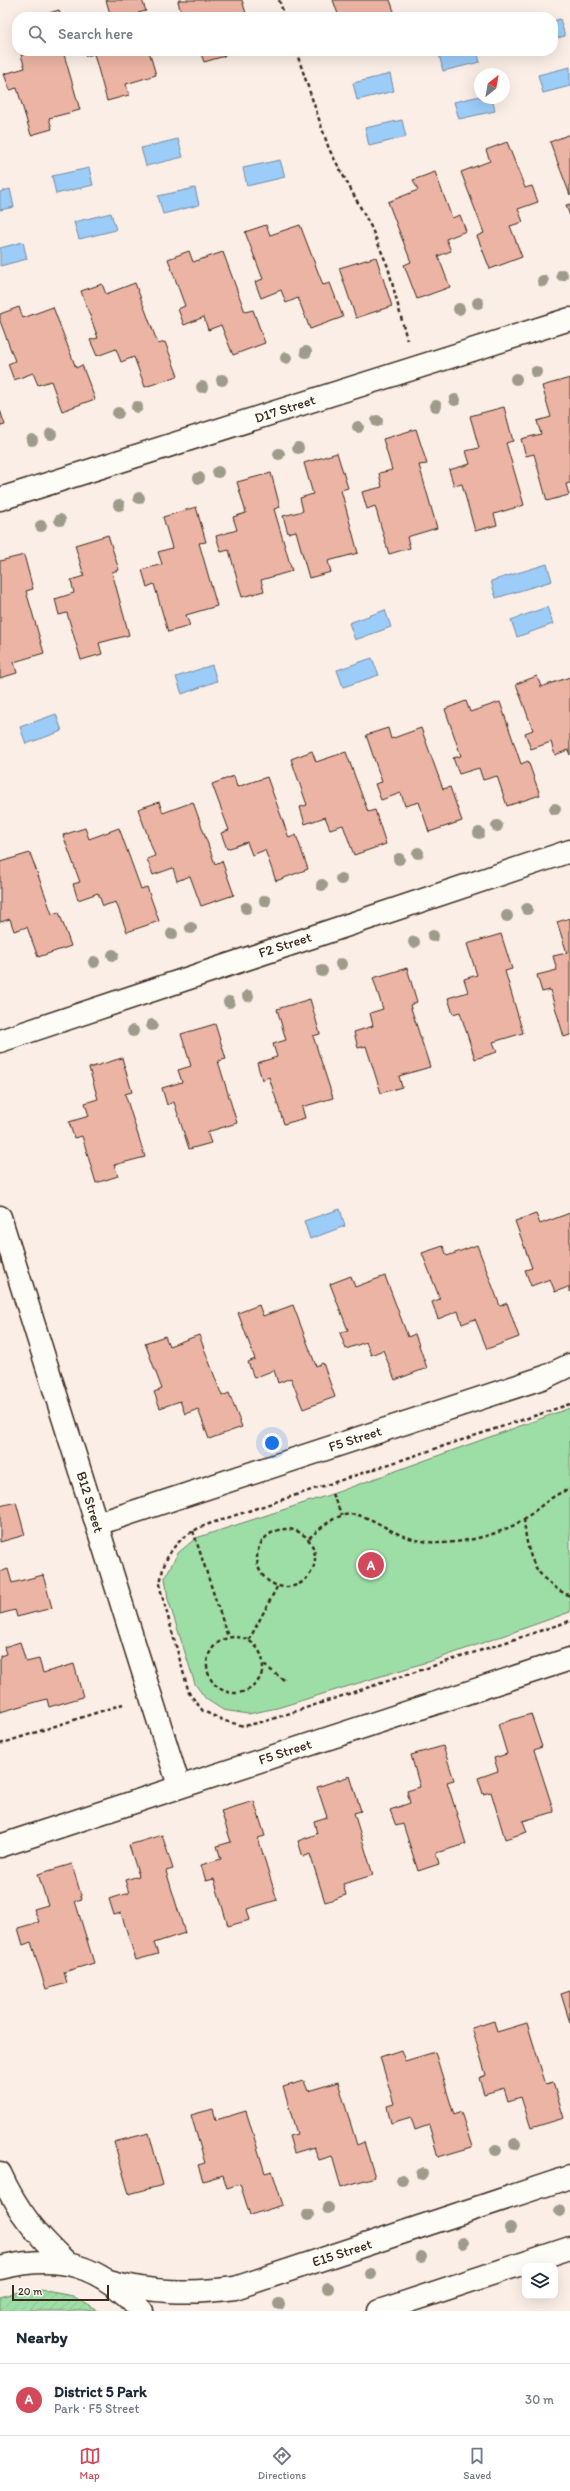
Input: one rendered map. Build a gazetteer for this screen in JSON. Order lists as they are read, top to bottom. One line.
{"streets":{"street":["D17 Street","F2 Street","F5 Street","B12 Street","E15 Street"]},"crossings":[["F5 Street","B12 Street"]],"scale_bar":"20 m","north":"top right","page":{"search":"Search here","pins":"A","scale":"20 m","heading":"Nearby","list":[{"mark":"A","name":"District 5 Park","note":"Park · F5 Street","value":"30 m"}],"nav":["Map","Directions","Saved"]}}
